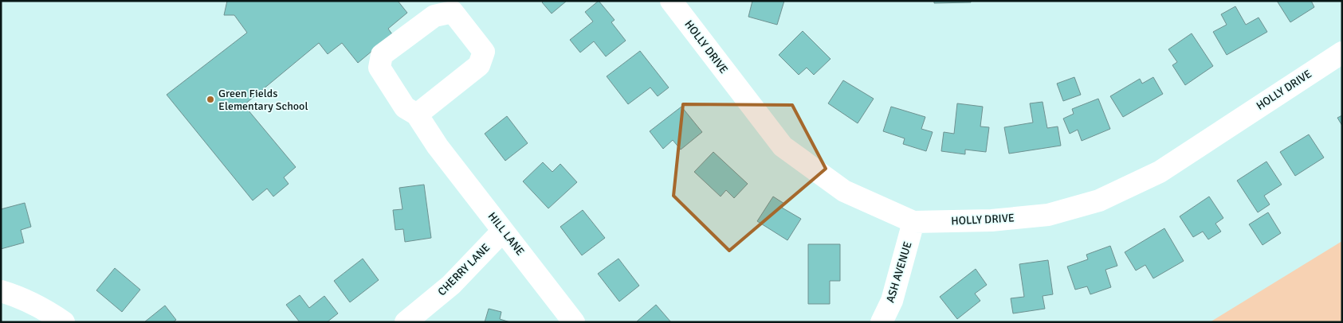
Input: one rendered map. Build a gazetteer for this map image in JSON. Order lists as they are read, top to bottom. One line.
{"streets":{"street":["HOLLY DRIVE","HILL LANE","CHERRY LANE","ASH AVENUE"]},"crossings":[["HOLLY DRIVE","ASH AVENUE"],["HILL LANE","CHERRY LANE"]],"places":["Green Fields Elementary School"]}
